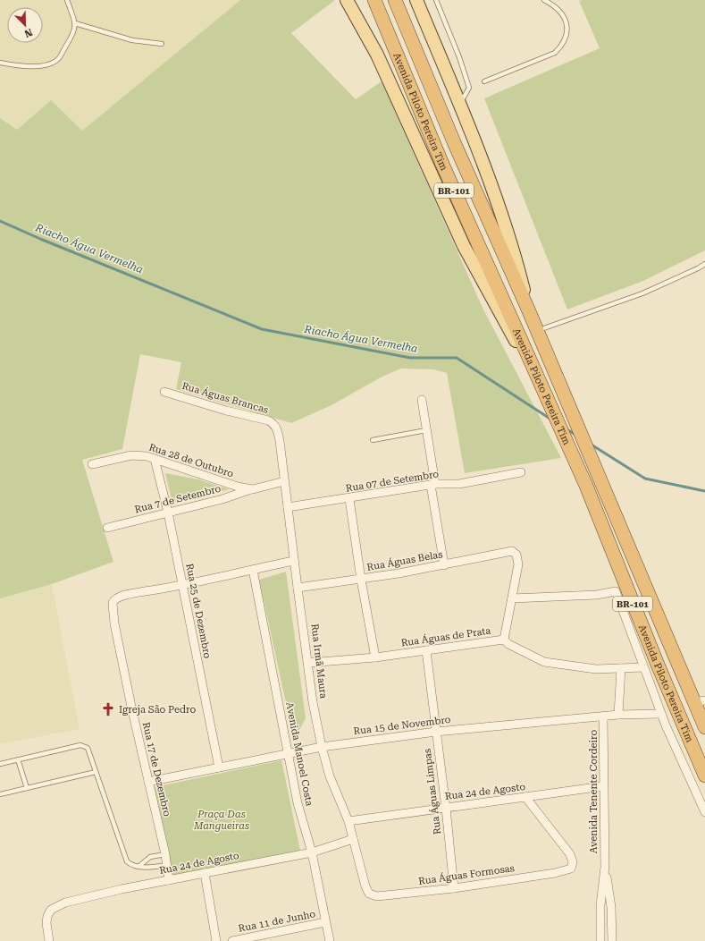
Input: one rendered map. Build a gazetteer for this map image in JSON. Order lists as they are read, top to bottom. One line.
{"streets":{"highway":["Avenida Piloto Pereira Tim","BR-101"],"street":["Rua Águas Brancas","Rua 28 de Outubro","Rua 07 de Setembro","Rua 7 de Setembro","Rua Águas Belas","Rua 25 de Dezembro","Rua Águas de Prata","Rua Irmã Maura","Rua 15 de Novembro","Avenida Manoel Costa","Rua 17 de Dezembro","Rua Águas Limpas","Rua 24 de Agosto","Avenida Tenente Cordeiro","Rua Águas Formosas","Rua 11 de Junho"]},"crossings":[["Rua Águas Brancas","Rua Irmã Maura"],["Rua 28 de Outubro","Rua 7 de Setembro"],["Rua 28 de Outubro","Rua 25 de Dezembro"],["Rua 28 de Outubro","Rua Irmã Maura"],["Rua 07 de Setembro","Rua Irmã Maura"],["Rua 7 de Setembro","Rua 25 de Dezembro"],["Rua Águas Belas","Rua Irmã Maura"],["Rua 25 de Dezembro","Rua 15 de Novembro"],["Rua 25 de Dezembro","Rua 17 de Dezembro"],["Rua Águas de Prata","Rua Irmã Maura"],["Rua Águas de Prata","Rua Águas Limpas"],["Rua Irmã Maura","Rua 15 de Novembro"],["Rua Irmã Maura","Rua 24 de Agosto"],["Rua Irmã Maura","Rua Águas Formosas"],["Rua 15 de Novembro","Avenida Manoel Costa"],["Rua 15 de Novembro","Rua 17 de Dezembro"],["Rua 15 de Novembro","Rua Águas Limpas"],["Rua 15 de Novembro","Avenida Tenente Cordeiro"],["Avenida Manoel Costa","Rua 24 de Agosto"],["Avenida Manoel Costa","Rua 11 de Junho"],["Rua 17 de Dezembro","Rua 24 de Agosto"],["Rua Águas Limpas","Rua 24 de Agosto"],["Rua Águas Limpas","Rua Águas Formosas"],["Rua 24 de Agosto","Avenida Tenente Cordeiro"],["Rua 24 de Agosto","Rua Águas Formosas"]],"water":["Riacho Água Vermelha"],"parks":["Praça Das Mangueiras"],"places":{"church":["Igreja São Pedro"]},"north":"bottom right"}
